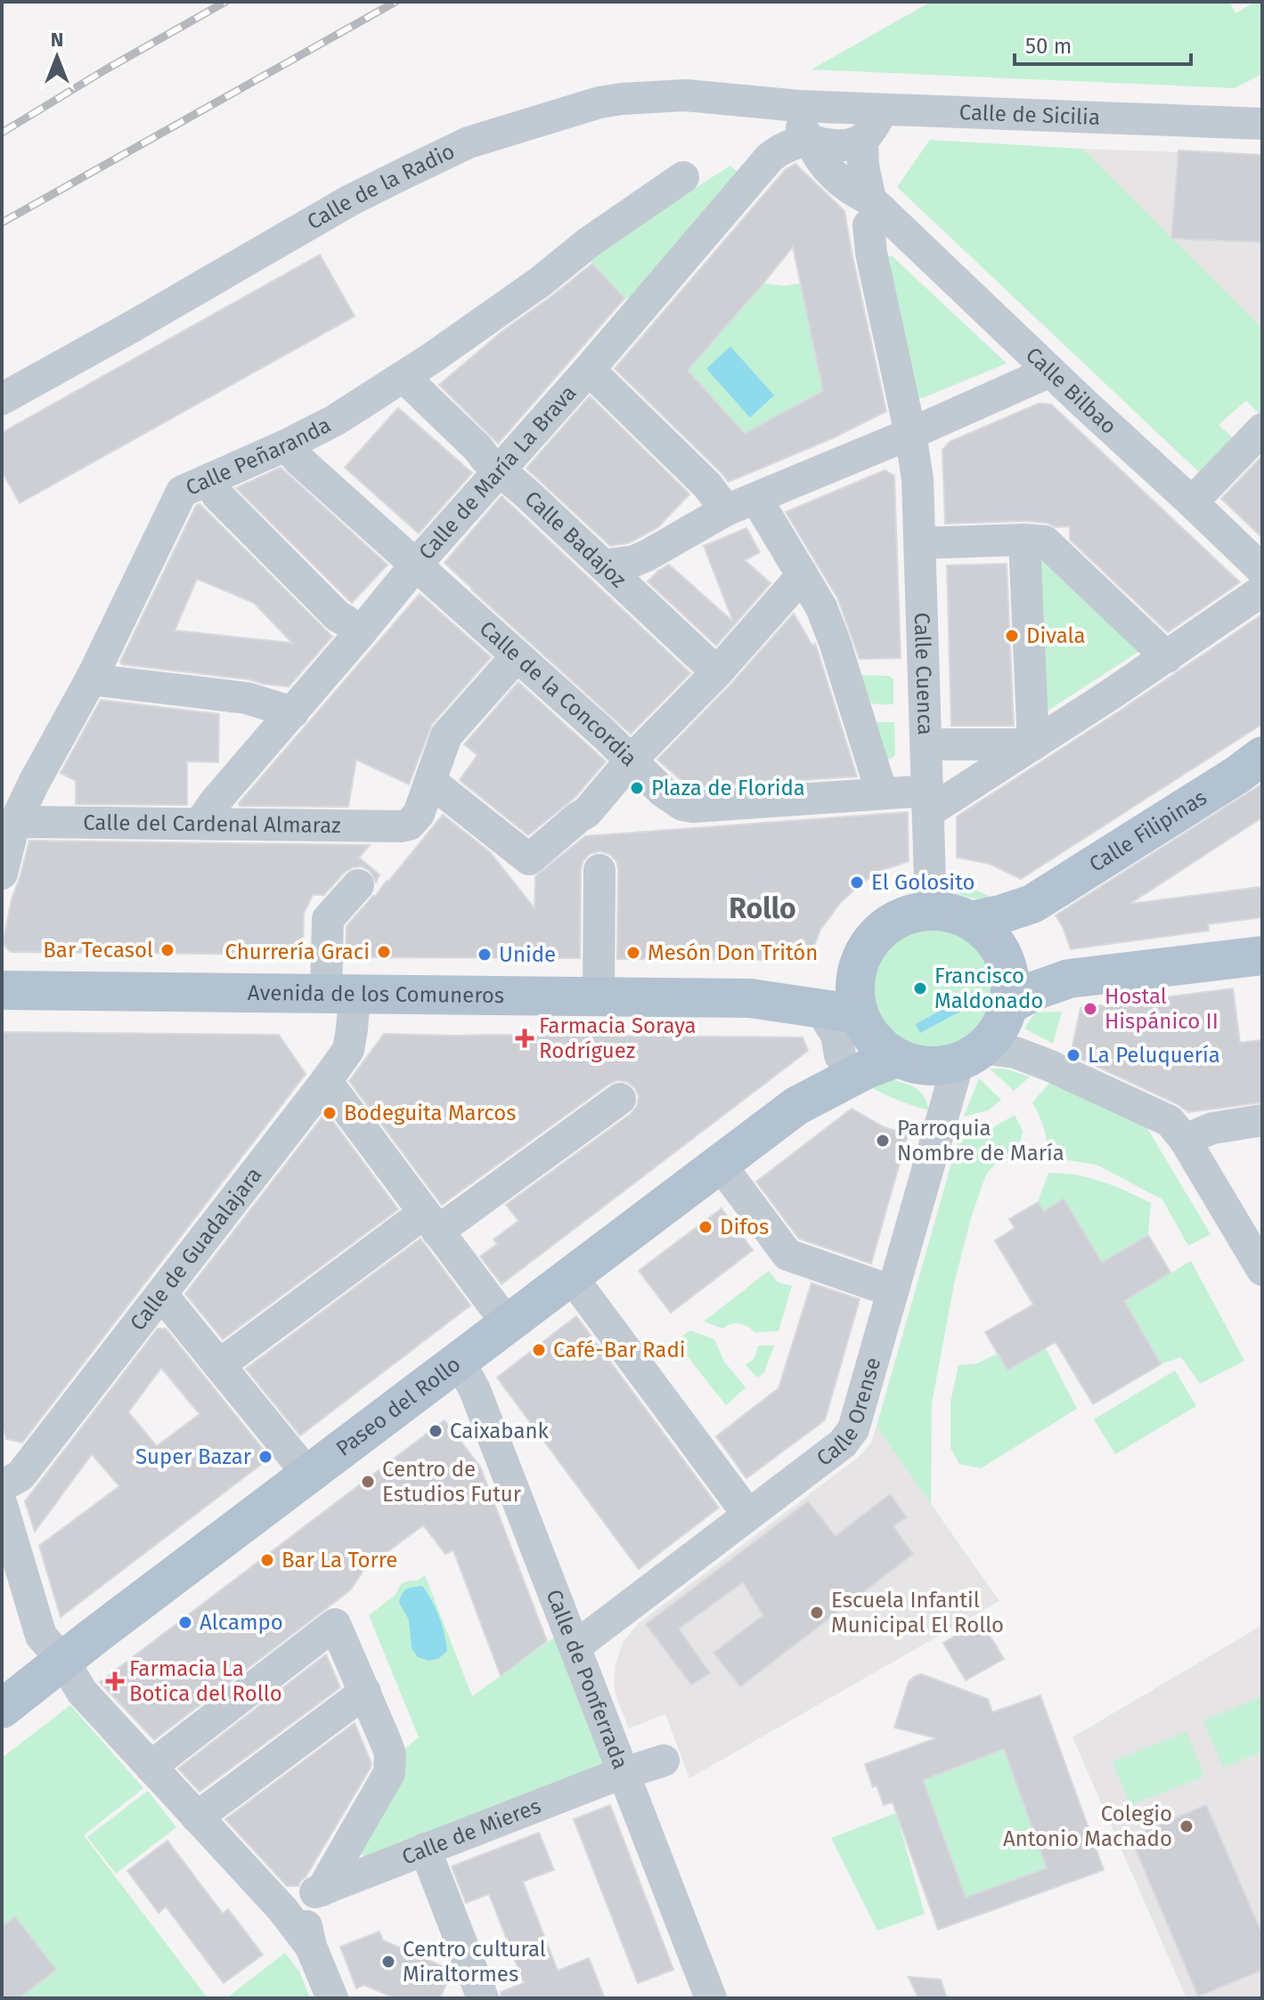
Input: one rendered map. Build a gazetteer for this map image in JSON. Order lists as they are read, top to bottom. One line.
{"streets":{"main road":["Calle Filipinas","Avenida de los Comuneros","Paseo del Rollo"],"street":["Calle de Sicilia","Calle de la Radio","Calle Bilbao","Calle Peñaranda","Calle de María La Brava","Calle Badajoz","Calle Cuenca","Calle de la Concordia","Calle del Cardenal Almaraz","Calle de Guadalajara","Calle Orense","Calle de Ponferrada","Calle de Mieres"]},"crossings":[["Calle de Sicilia","Calle de la Radio"],["Calle de Sicilia","Calle Bilbao"],["Calle de la Radio","Calle Bilbao"],["Calle Bilbao","Calle de María La Brava"],["Calle Bilbao","Calle Cuenca"],["Calle Peñaranda","Calle Badajoz"],["Calle Peñaranda","Calle de la Concordia"],["Calle Peñaranda","Calle del Cardenal Almaraz"],["Calle de María La Brava","Calle Badajoz"],["Calle de María La Brava","Calle de la Concordia"],["Calle de María La Brava","Calle del Cardenal Almaraz"],["Calle Cuenca","Calle de la Concordia"],["Calle Cuenca","Calle Filipinas"],["Calle Cuenca","Avenida de los Comuneros"],["Calle Cuenca","Paseo del Rollo"],["Calle Cuenca","Calle Orense"],["Calle Filipinas","Avenida de los Comuneros"],["Calle Filipinas","Paseo del Rollo"],["Calle Filipinas","Calle Orense"],["Avenida de los Comuneros","Calle de Guadalajara"],["Avenida de los Comuneros","Paseo del Rollo"],["Avenida de los Comuneros","Calle Orense"],["Paseo del Rollo","Calle Orense"],["Paseo del Rollo","Calle de Ponferrada"],["Calle Orense","Calle de Ponferrada"],["Calle de Ponferrada","Calle de Mieres"]],"districts":["Rollo"],"places":{"other":["Divala","Plaza de Florida","El Golosito","Bar Tecasol","Churrería Graci","Mesón Don Tritón","Unide","Francisco Maldonado","Hostal Hispánico II","La Peluquería","Bodeguita Marcos","Parroquia Nombre de María","Difos","Café-Bar Radi","Caixabank","Super Bazar","Centro de Estudios Futur","Bar La Torre","Escuela Infantil Municipal El Rollo","Alcampo","Colegio Antonio Machado","Centro cultural Miraltormes"],"health":["Farmacia Soraya Rodríguez","Farmacia La Botica del Rollo"]},"scale_bar":"50 m","north":"top"}
